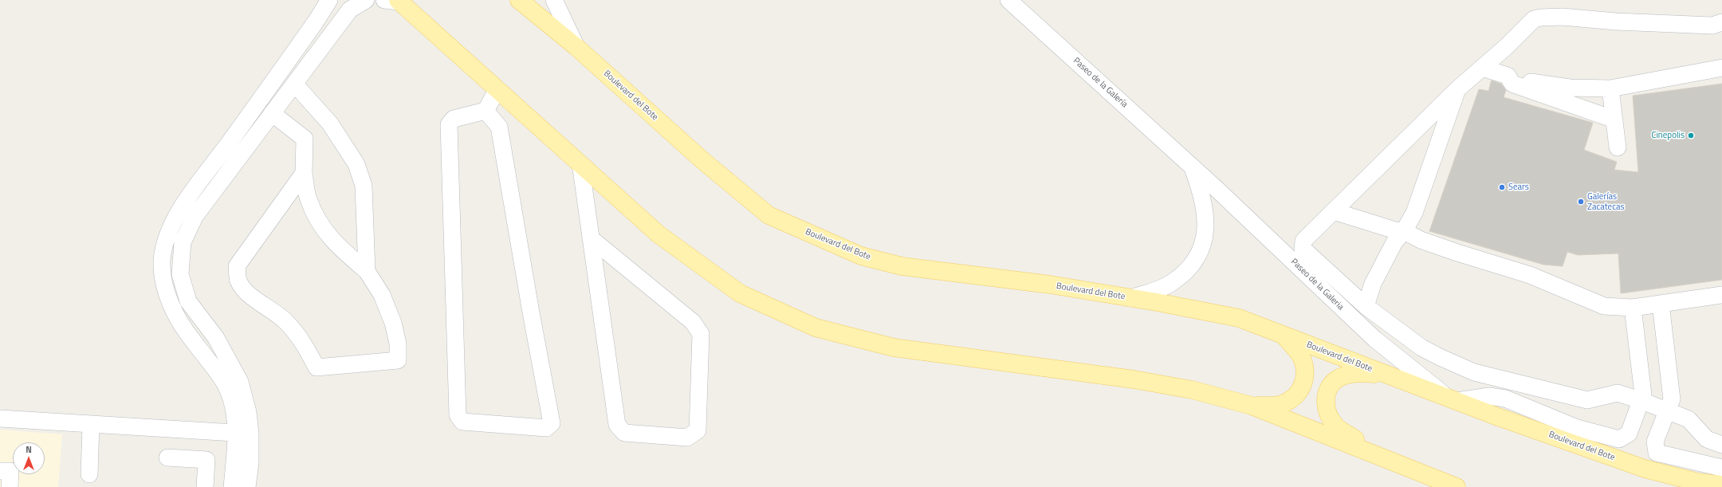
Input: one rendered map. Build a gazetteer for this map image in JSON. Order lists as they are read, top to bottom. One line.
{"streets":{"main road":["Boulevard del Bote"],"street":["Paseo de la Galería","Paseo de la Galeria"]},"crossings":[["Paseo de la Galería","Paseo de la Galeria"],["Boulevard del Bote","Paseo de la Galeria"]],"places":["Cinepolis","Sears","Galerías Zacatecas"],"north":"top"}
